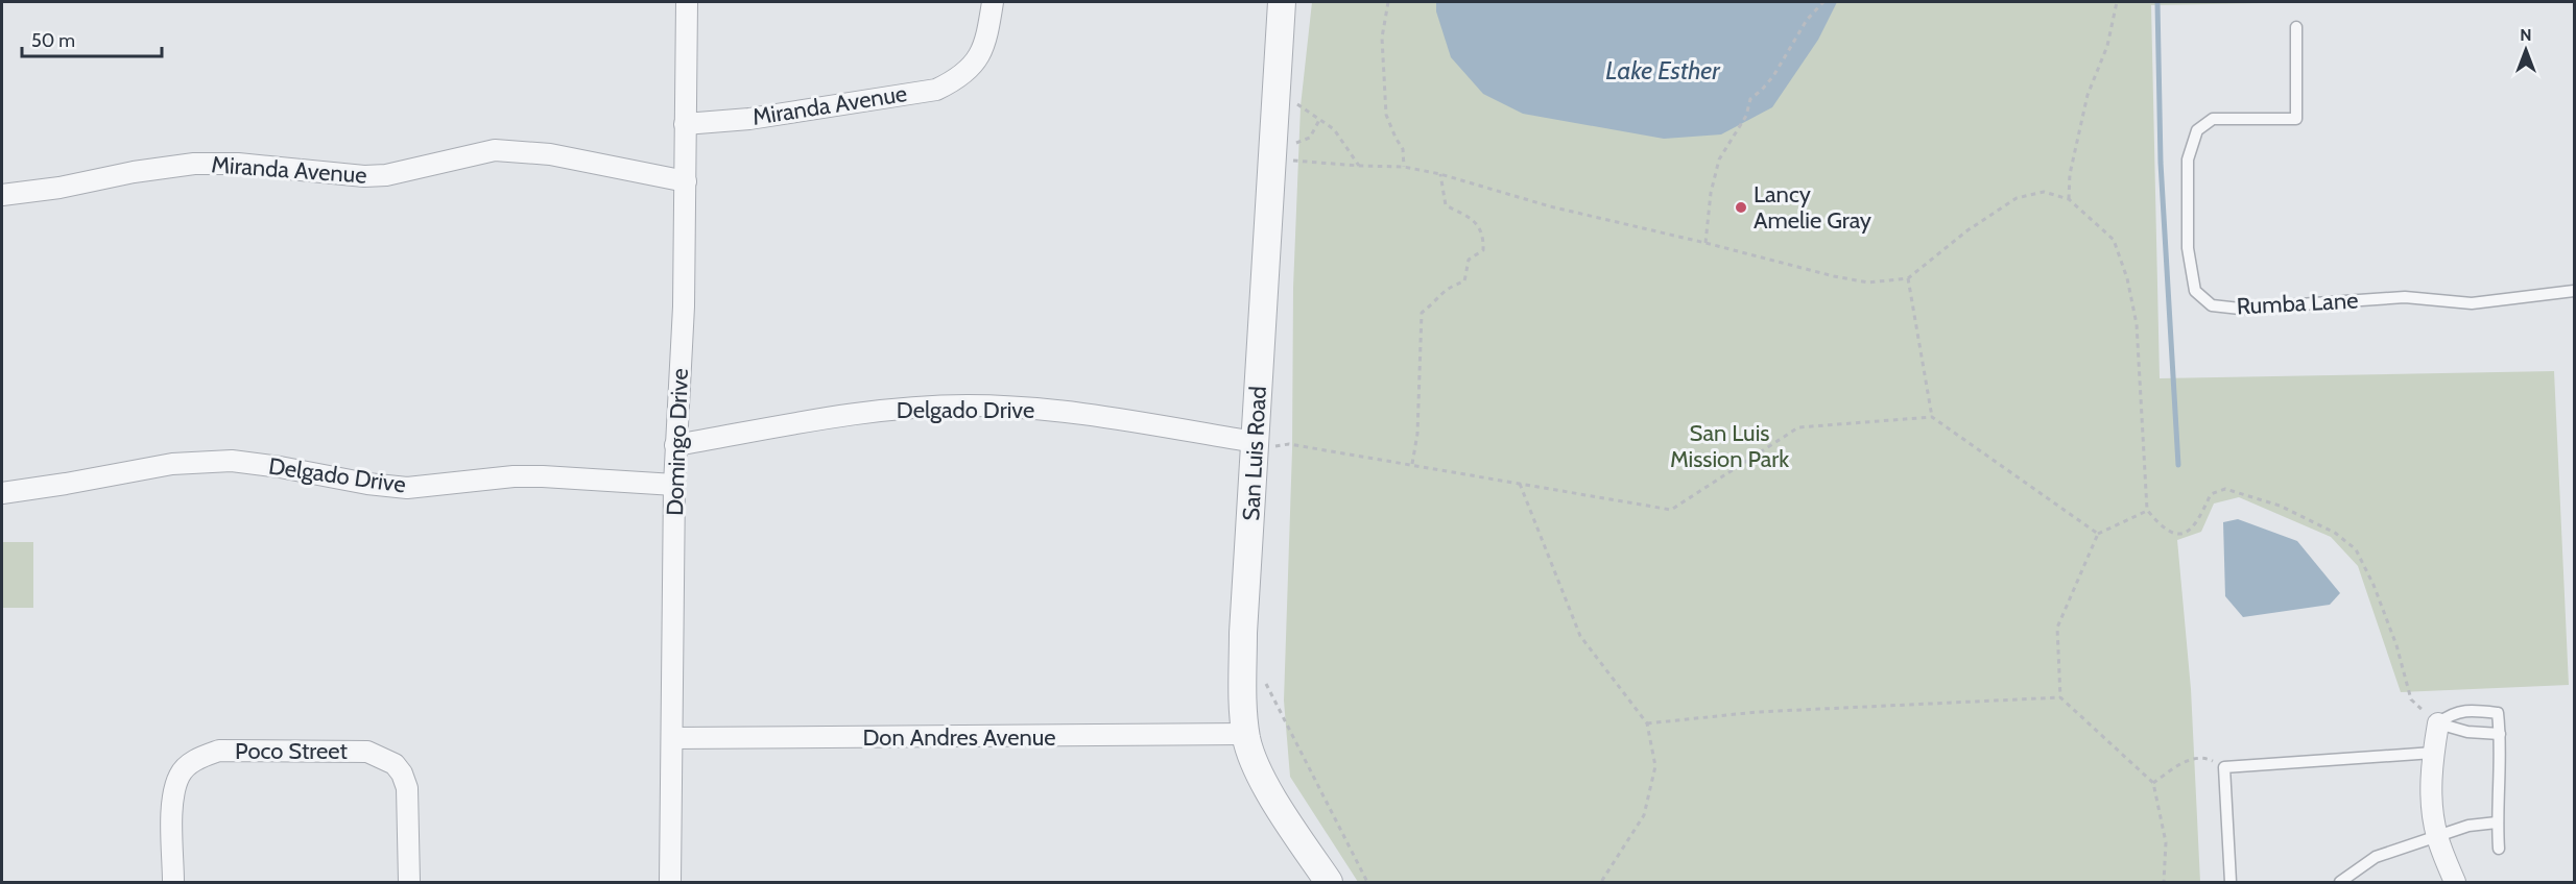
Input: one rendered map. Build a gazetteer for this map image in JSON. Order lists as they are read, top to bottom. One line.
{"streets":{"street":["Miranda Avenue","Delgado Drive","Domingo Drive","San Luis Road","Don Andres Avenue","Poco Street"],"lane":["Rumba Lane"]},"crossings":[["Miranda Avenue","Domingo Drive"],["Delgado Drive","Domingo Drive"],["Delgado Drive","San Luis Road"],["Domingo Drive","Don Andres Avenue"],["San Luis Road","Don Andres Avenue"]],"water":["Lake Esther"],"parks":["San Luis Mission Park"],"places":["Lancy Amelie Gray"],"scale_bar":"50 m","north":"top"}
